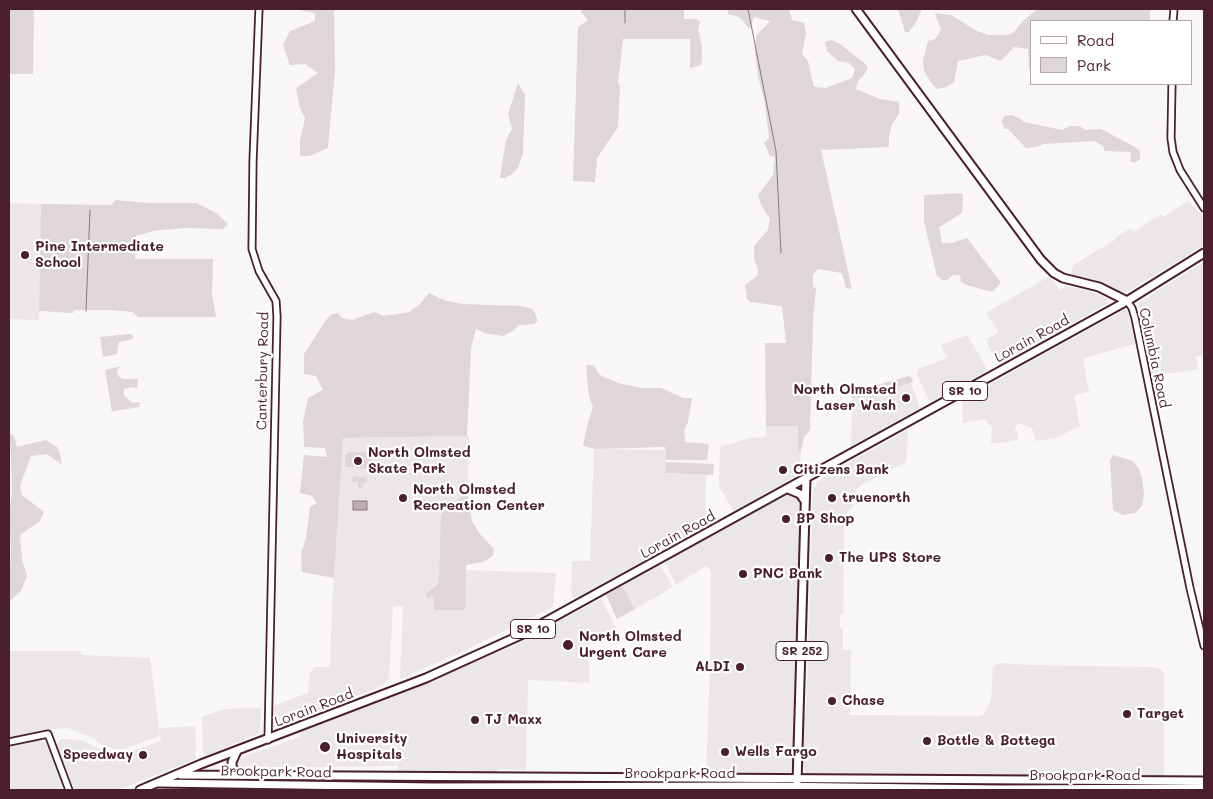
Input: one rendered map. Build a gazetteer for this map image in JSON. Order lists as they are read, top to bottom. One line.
{"streets":{"main road":["Lorain Road","Columbia Road","SR 10","SR 252","Brookpark Road"],"street":["Canterbury Road"]},"crossings":[["Lorain Road","Columbia Road"],["Lorain Road","Canterbury Road"],["Lorain Road","SR 252"],["Lorain Road","Brookpark Road"],["SR 252","Brookpark Road"]],"places":["Pine Intermediate School","North Olmsted Laser Wash","North Olmsted Skate Park","Citizens Bank","North Olmsted Recreation Center","truenorth","BP Shop","The UPS Store","PNC Bank","North Olmsted Urgent Care","ALDI","Chase","Target","TJ Maxx","Bottle & Bottega","University Hospitals","Wells Fargo","Speedway"],"legend":["Road","Park"]}
